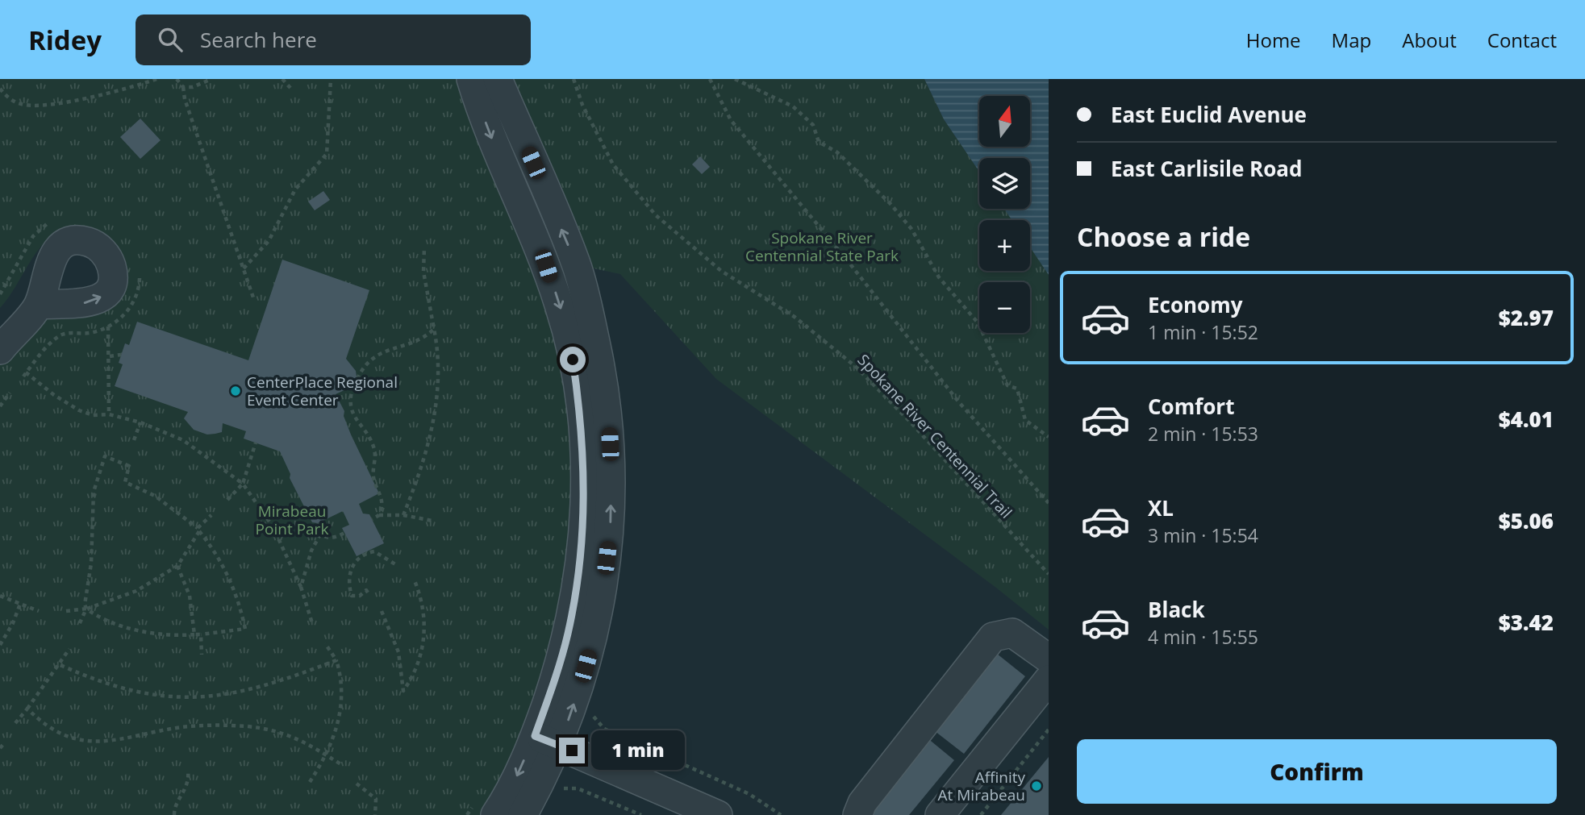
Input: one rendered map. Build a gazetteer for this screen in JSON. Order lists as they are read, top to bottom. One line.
{"streets":{"path":["Spokane River Centennial Trail"]},"parks":["Spokane River Centennial State Park","Mirabeau Point Park"],"places":["CenterPlace Regional Event Center","Affinity At Mirabeau"],"north":"top","page":{"header":"Ridey","search":"Search here","nav":["Home","Map","About","Contact"],"banner":["East Euclid Avenue","East Carlisile Road"],"map_buttons":["+","−"],"heading":"Choose a ride","list":[{"name":"Economy","note":"1 min · 15:52","value":"$2.97"},{"name":"Comfort","note":"2 min · 15:53","value":"$4.01"},{"name":"XL","note":"3 min · 15:54","value":"$5.06"},{"name":"Black","note":"4 min · 15:55","value":"$3.42"}],"buttons":"Confirm","bubble":"1 min"}}
